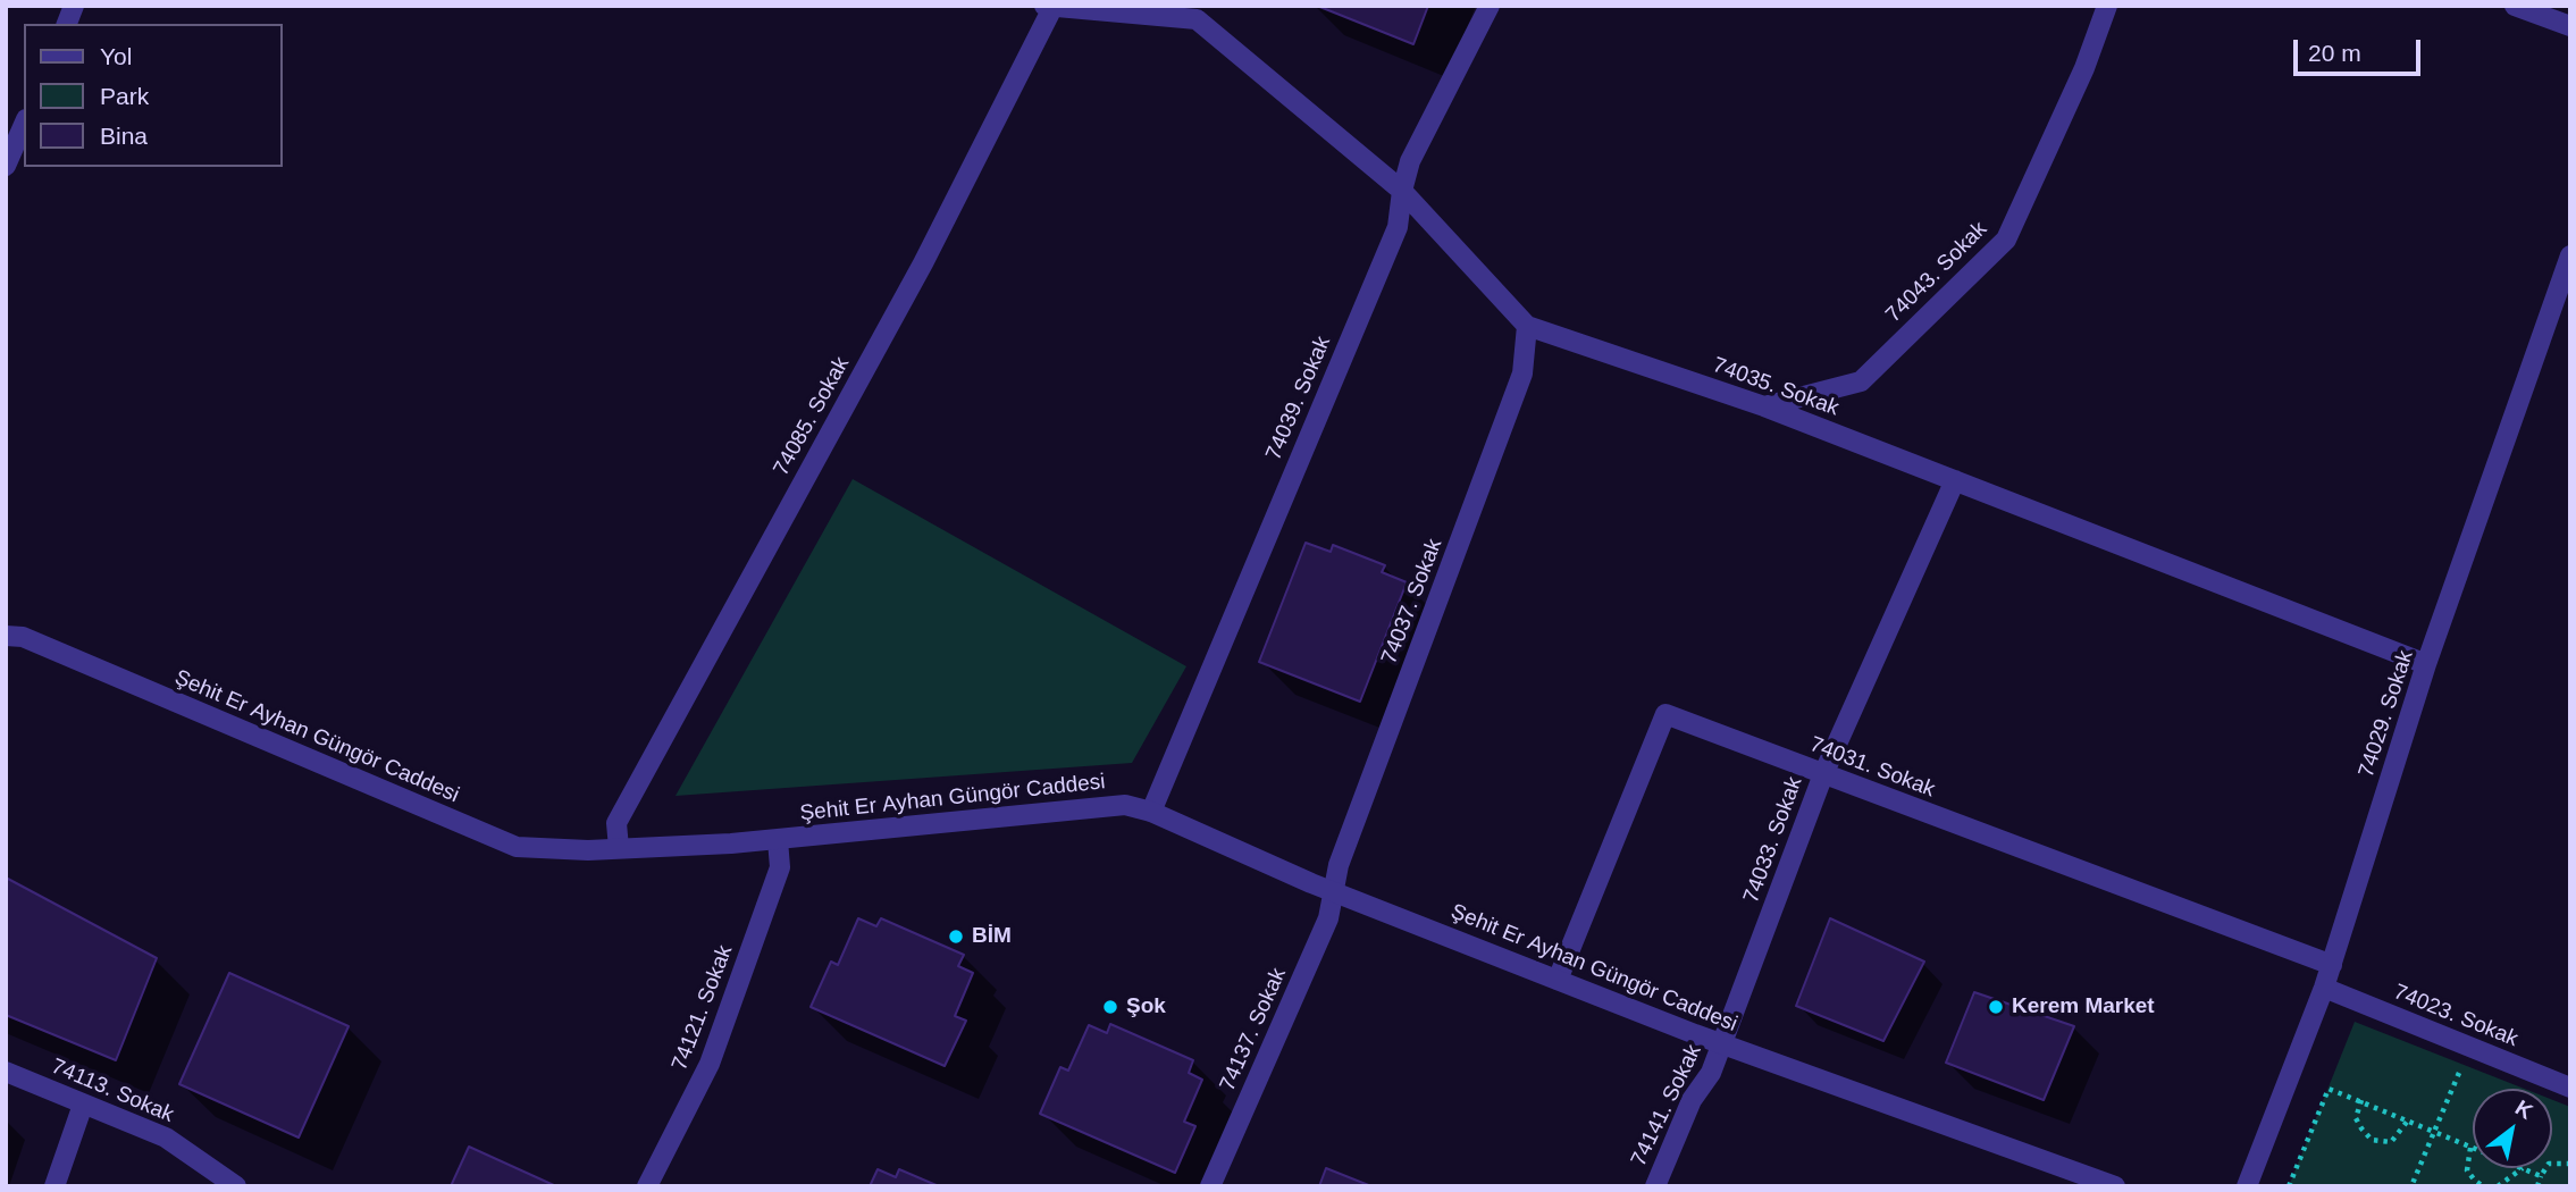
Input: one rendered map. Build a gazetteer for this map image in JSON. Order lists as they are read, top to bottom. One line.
{"streets":{"street":["74043. Sokak","74035. Sokak","74039. Sokak","74085. Sokak","74037. Sokak","74029. Sokak","Şehit Er Ayhan Güngör Caddesi","74031. Sokak","74033. Sokak","74121. Sokak","74023. Sokak","74137. Sokak","74113. Sokak","74141. Sokak"]},"crossings":[["74043. Sokak","74035. Sokak"],["74035. Sokak","74039. Sokak"],["74035. Sokak","74037. Sokak"],["74035. Sokak","74029. Sokak"],["74035. Sokak","74033. Sokak"],["74039. Sokak","Şehit Er Ayhan Güngör Caddesi"],["74085. Sokak","Şehit Er Ayhan Güngör Caddesi"],["74037. Sokak","Şehit Er Ayhan Güngör Caddesi"],["74037. Sokak","74137. Sokak"],["74029. Sokak","74031. Sokak"],["74029. Sokak","74023. Sokak"],["Şehit Er Ayhan Güngör Caddesi","74031. Sokak"],["Şehit Er Ayhan Güngör Caddesi","74033. Sokak"],["Şehit Er Ayhan Güngör Caddesi","74121. Sokak"],["Şehit Er Ayhan Güngör Caddesi","74137. Sokak"],["Şehit Er Ayhan Güngör Caddesi","74141. Sokak"],["74031. Sokak","74033. Sokak"],["74033. Sokak","74141. Sokak"]],"places":["BİM","Şok","Kerem Market"],"legend":["Yol","Park","Bina"],"scale_bar":"20 m","north":"top right"}
